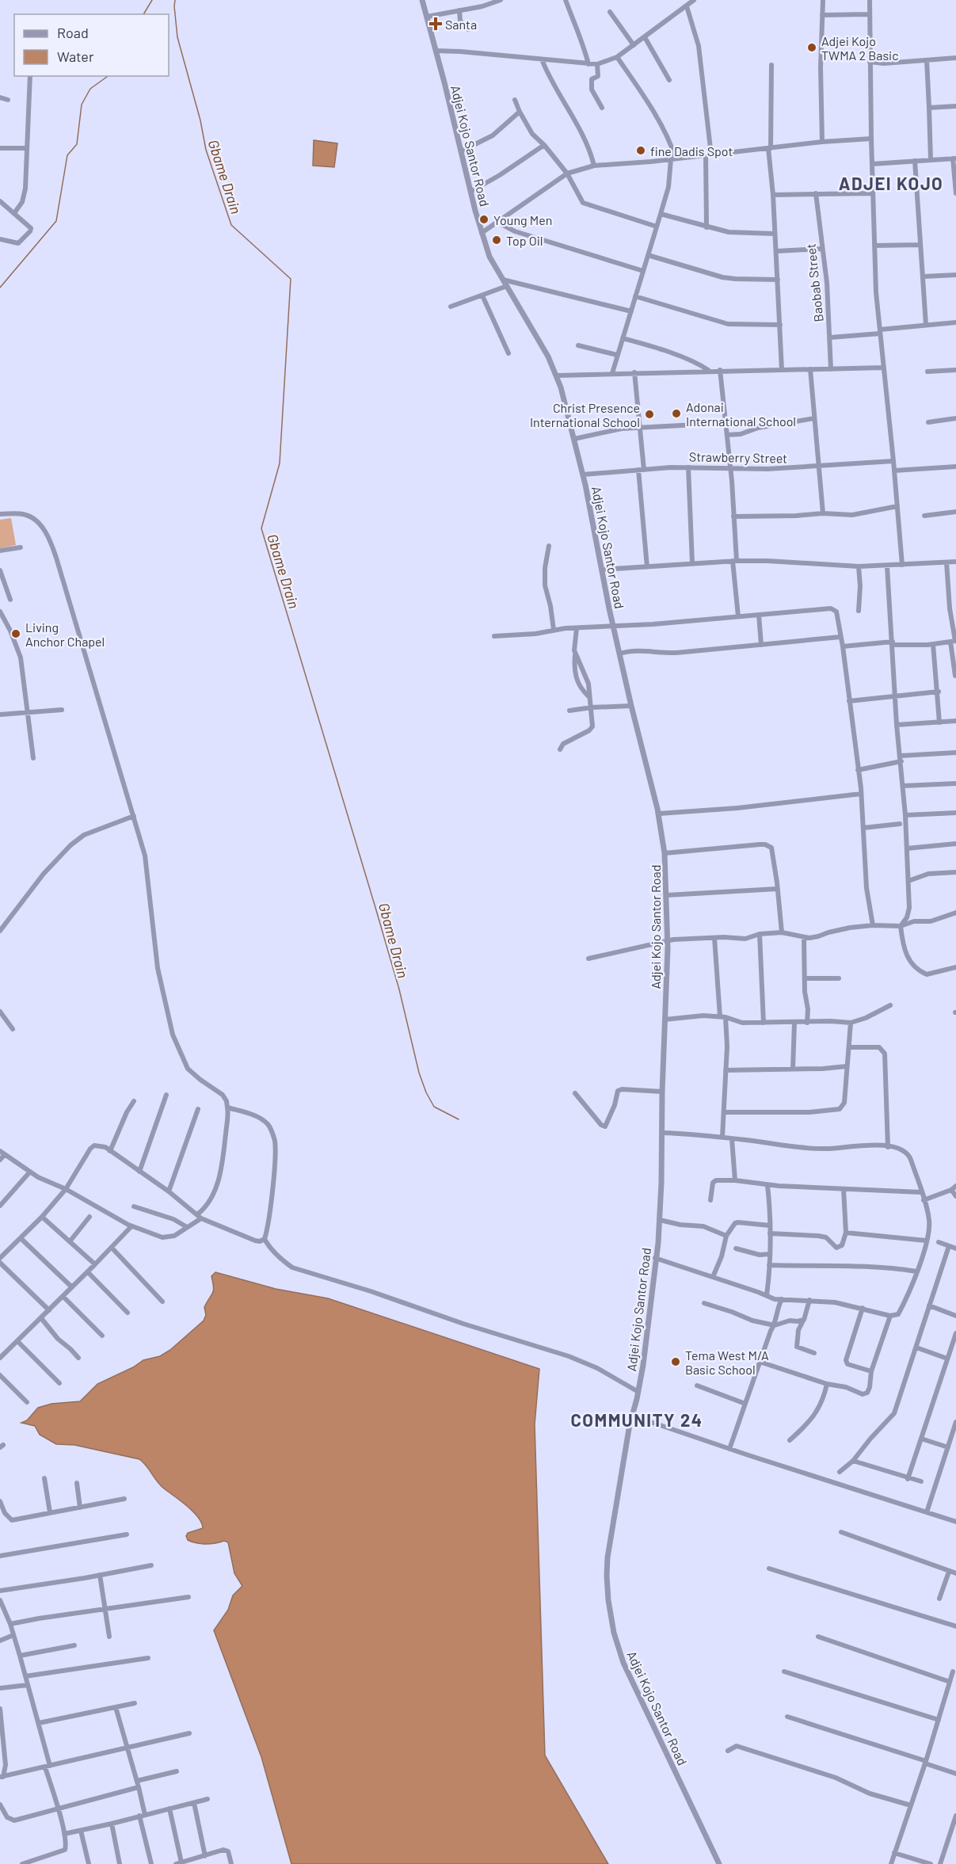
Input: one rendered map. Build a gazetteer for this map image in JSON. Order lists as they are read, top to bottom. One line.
{"streets":{"street":["Adjei Kojo Santor Road","Baobab Street","Strawberry Street"]},"crossings":[["Adjei Kojo Santor Road","Strawberry Street"]],"districts":["ADJEI KOJO","COMMUNITY 24"],"water":["Gbame Drain"],"places":{"health":["Santa"],"other":["Adjei Kojo TWMA 2 Basic","fine Dadis Spot","Young Men","Top Oil","Adonai International School","Christ Presence International School","Living Anchor Chapel","Tema West M/A Basic School"]},"legend":["Road","Water"]}
